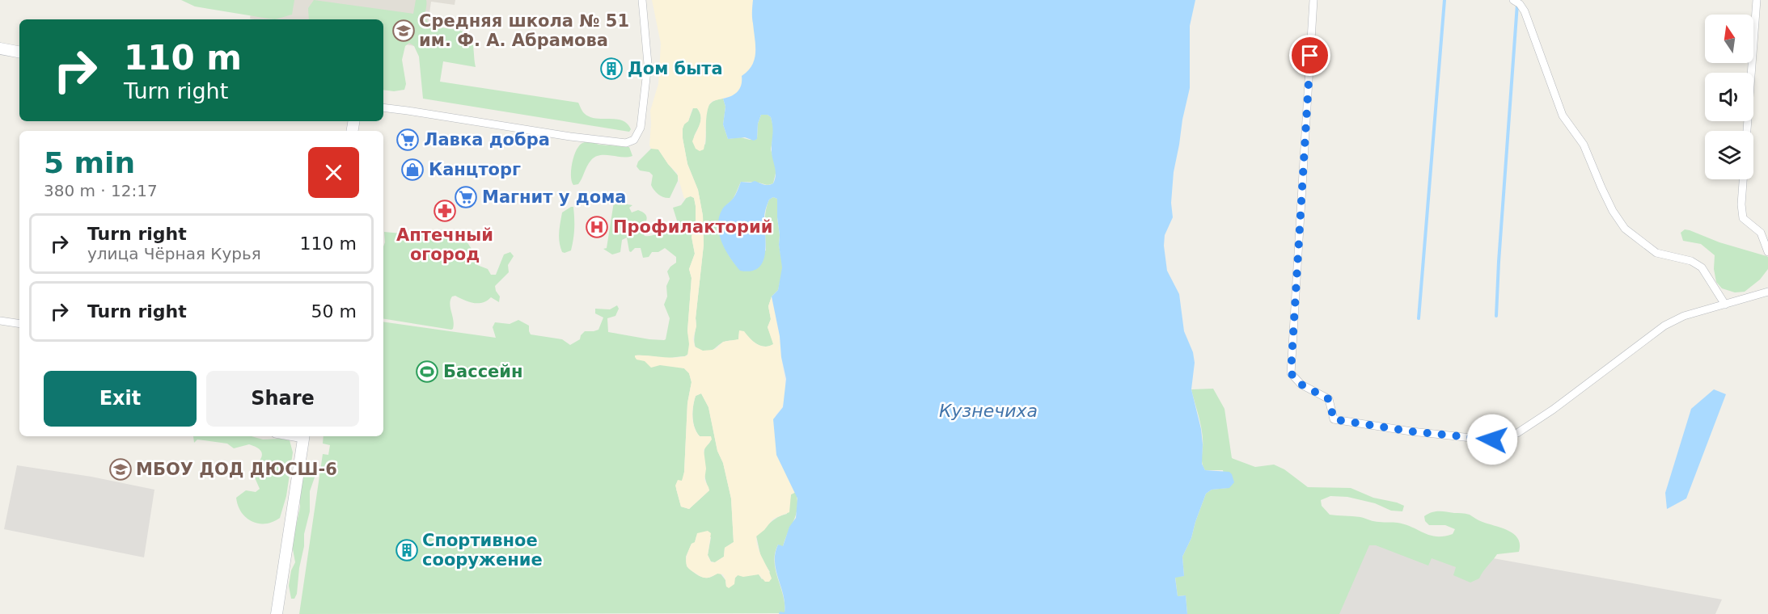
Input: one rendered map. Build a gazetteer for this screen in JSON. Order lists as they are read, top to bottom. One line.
{"water":["Кузнечиха"],"places":{"school or university":["Средняя школа № 51 им. Ф. А. Абрамова","МБОУ ДОД ДЮСШ-6"],"building":["Дом быта","Спортивное сооружение"],"supermarket":["Лавка добра","Магнит у дома"],"shop":["Канцторг"],"pharmacy":["Аптечный огород"],"hospital":["Профилакторий"],"sports":["Бассейн"]},"north":"top","page":{"turn":["110 m","Turn right"],"heading":["5 min","380 m · 12:17"],"list":[{"name":"Turn right","note":"улица Чёрная Курья","value":"110 m"},{"name":"Turn right","value":"50 m"}],"buttons":["Exit","Share"]}}
